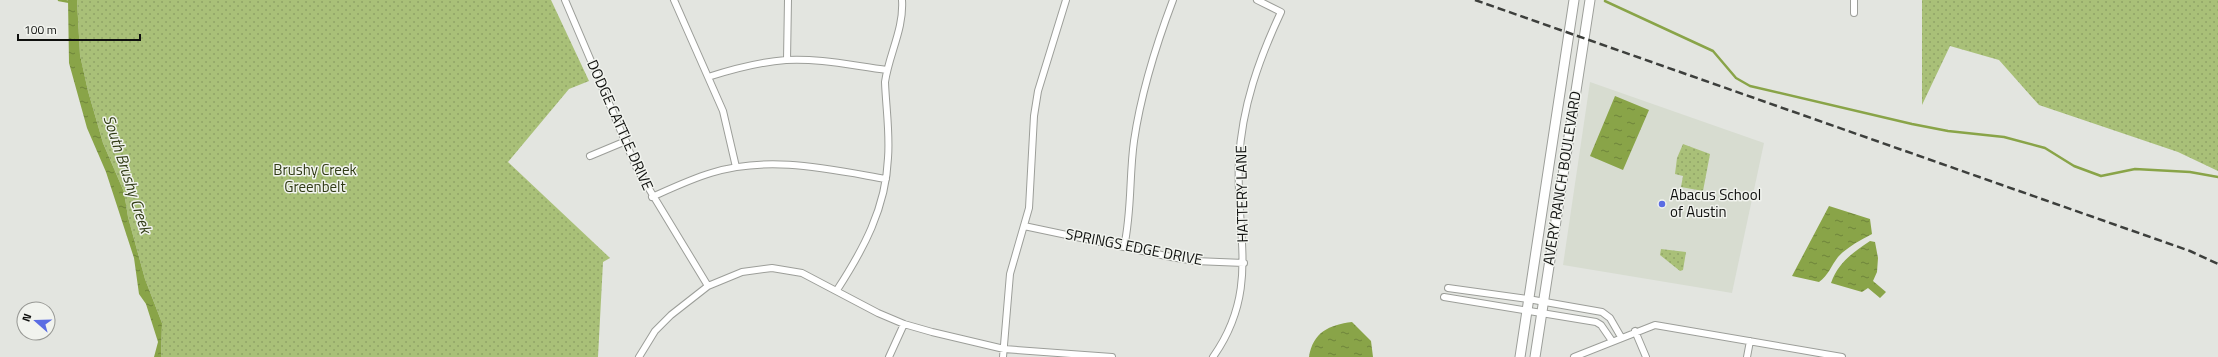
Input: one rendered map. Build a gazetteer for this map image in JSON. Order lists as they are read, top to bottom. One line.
{"streets":{"main road":["AVERY RANCH BOULEVARD"],"street":["DODGE CATTLE DRIVE","HATTERY LANE","SPRINGS EDGE DRIVE"]},"crossings":[["HATTERY LANE","SPRINGS EDGE DRIVE"]],"water":["South Brushy Creek"],"parks":["Brushy Creek Greenbelt"],"places":["Abacus School of Austin"],"scale_bar":"100 m","north":"left"}
